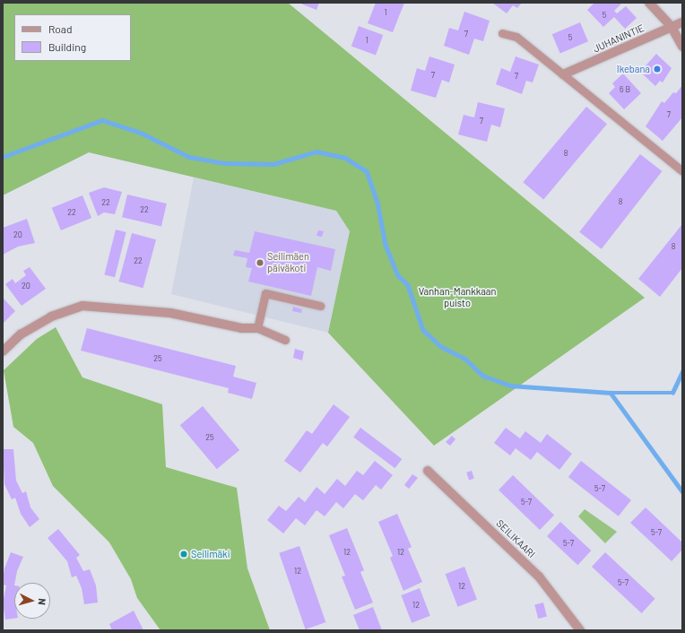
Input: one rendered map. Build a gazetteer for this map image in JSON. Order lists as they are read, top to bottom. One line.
{"streets":{"street":["JUHANINTIE","SEILIKAARI"]},"parks":["Vanhan-Mankkaan puisto"],"places":["Ikebana","Seilimäen päiväkoti","Seilimäki"],"house_numbers":["1","5","7","5","1","7","7","6 B","7","7","8","8","22","22","22","20","8","22","20","25","25","5-7","5-7","5-7","5-7","12","12","12","5-7","12","12"],"legend":["Road","Building"],"north":"right"}
